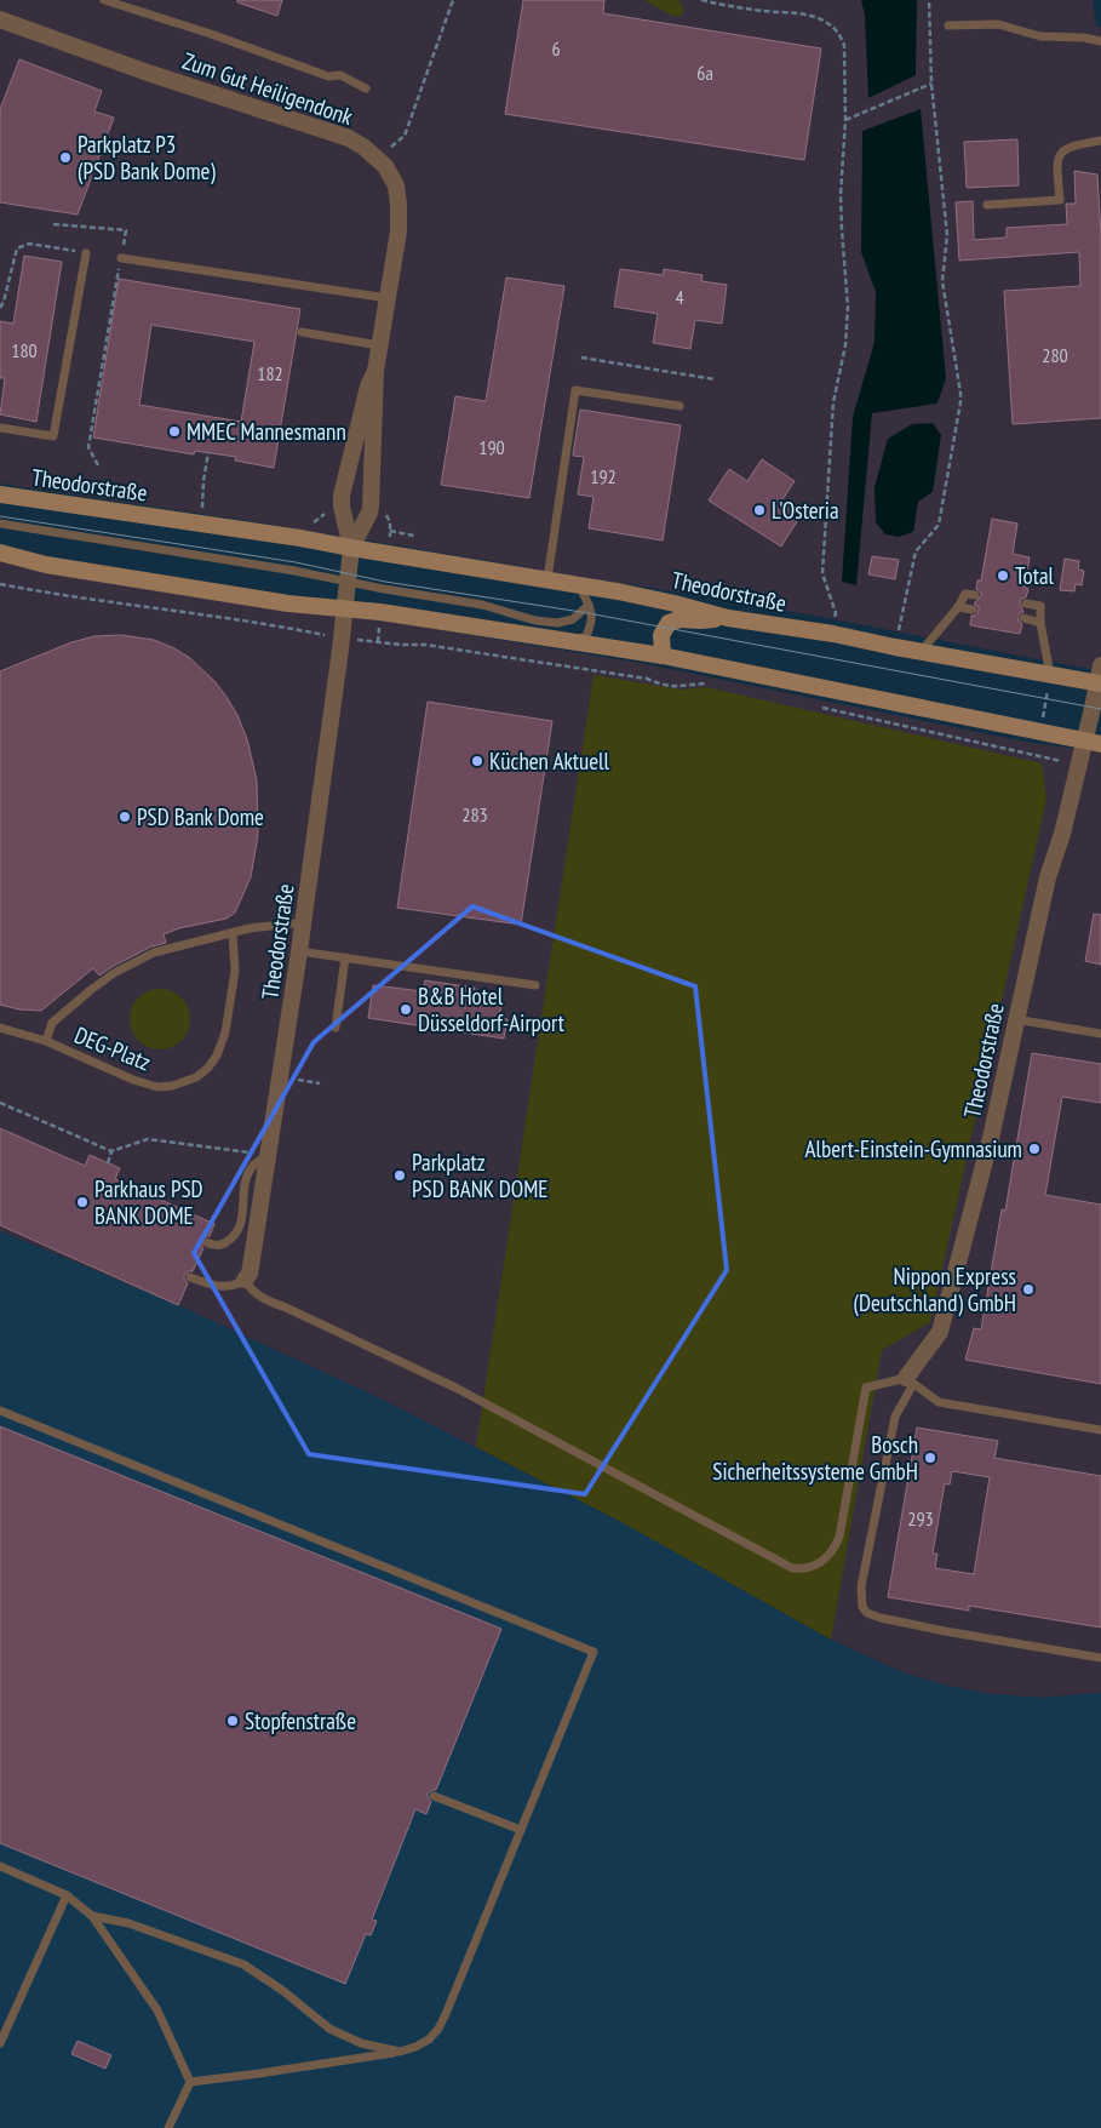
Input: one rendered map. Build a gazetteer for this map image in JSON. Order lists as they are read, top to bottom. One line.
{"streets":{"main road":["Theodorstraße"],"street":["Zum Gut Heiligendonk"],"lane":["DEG-Platz"]},"crossings":[["Zum Gut Heiligendonk","Theodorstraße"],["Theodorstraße","DEG-Platz"]],"places":["Parkplatz P3 (PSD Bank Dome)","MMEC Mannesmann","L'Osteria","Total","Küchen Aktuell","PSD Bank Dome","B&B Hotel Düsseldorf-Airport","Albert-Einstein-Gymnasium","Parkplatz PSD BANK DOME","Parkhaus PSD BANK DOME","Nippon Express (Deutschland) GmbH","Bosch Sicherheitssysteme GmbH","Stopfenstraße"],"house_numbers":["6","6a","4","180","280","182","190","192","283","293"]}
